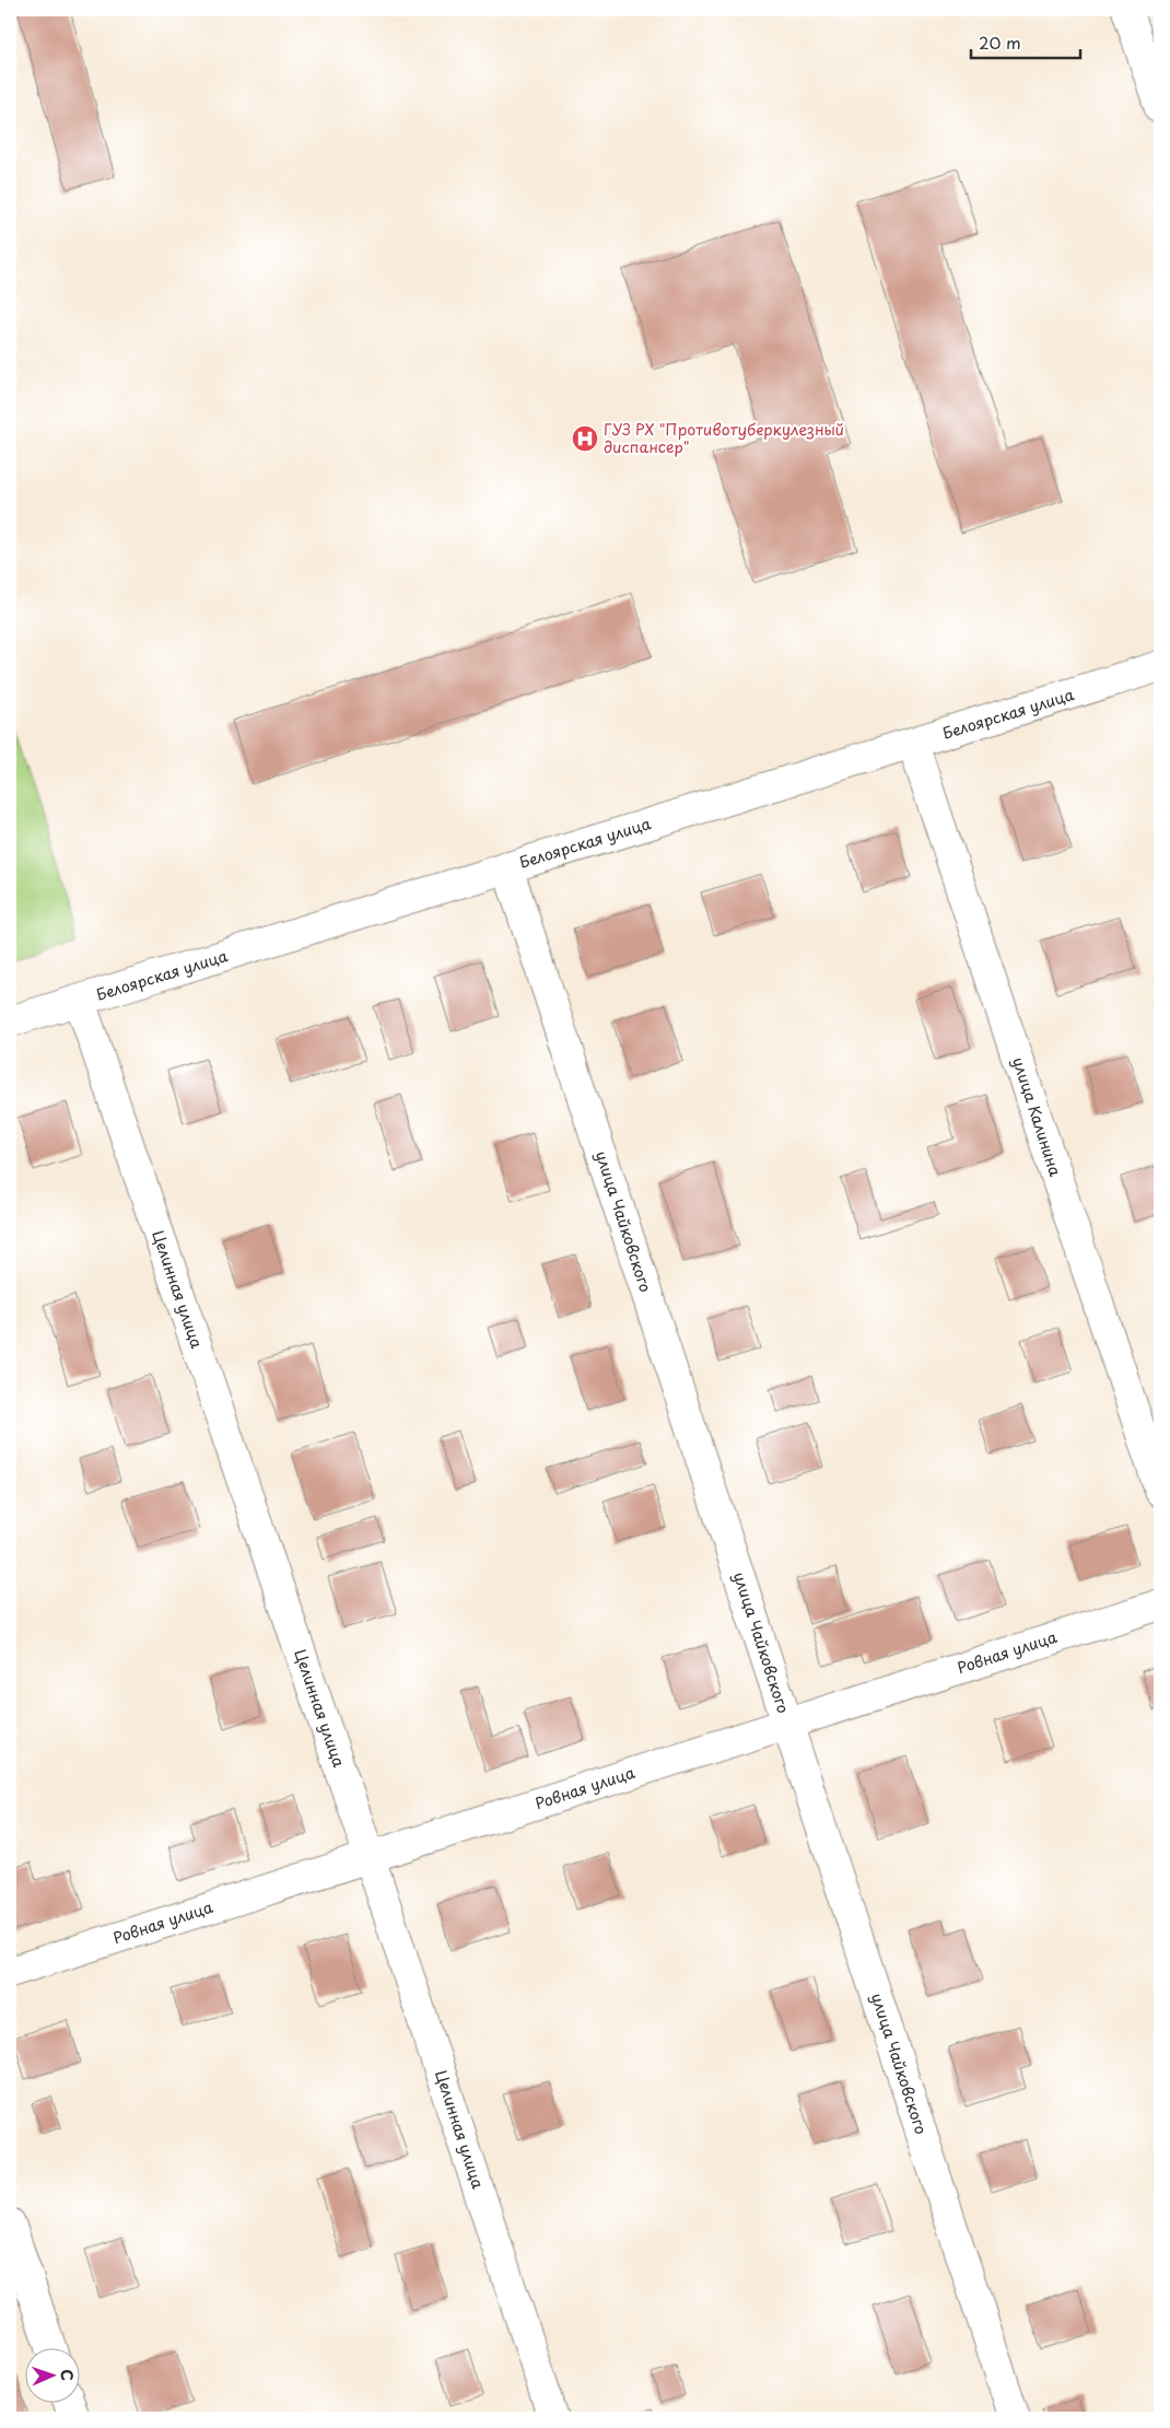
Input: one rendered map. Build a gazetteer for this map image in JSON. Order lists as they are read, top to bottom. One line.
{"streets":{"street":["Белоярская улица","улица Калинина","улица Чайковского","Целинная улица","Ровная улица"]},"crossings":[["Белоярская улица","улица Калинина"],["Белоярская улица","улица Чайковского"],["Белоярская улица","Целинная улица"],["улица Чайковского","Ровная улица"],["Целинная улица","Ровная улица"]],"places":{"hospital":["ГУЗ РХ \"Противотуберкулезный диспансер\""]},"scale_bar":"20 m","north":"right"}
